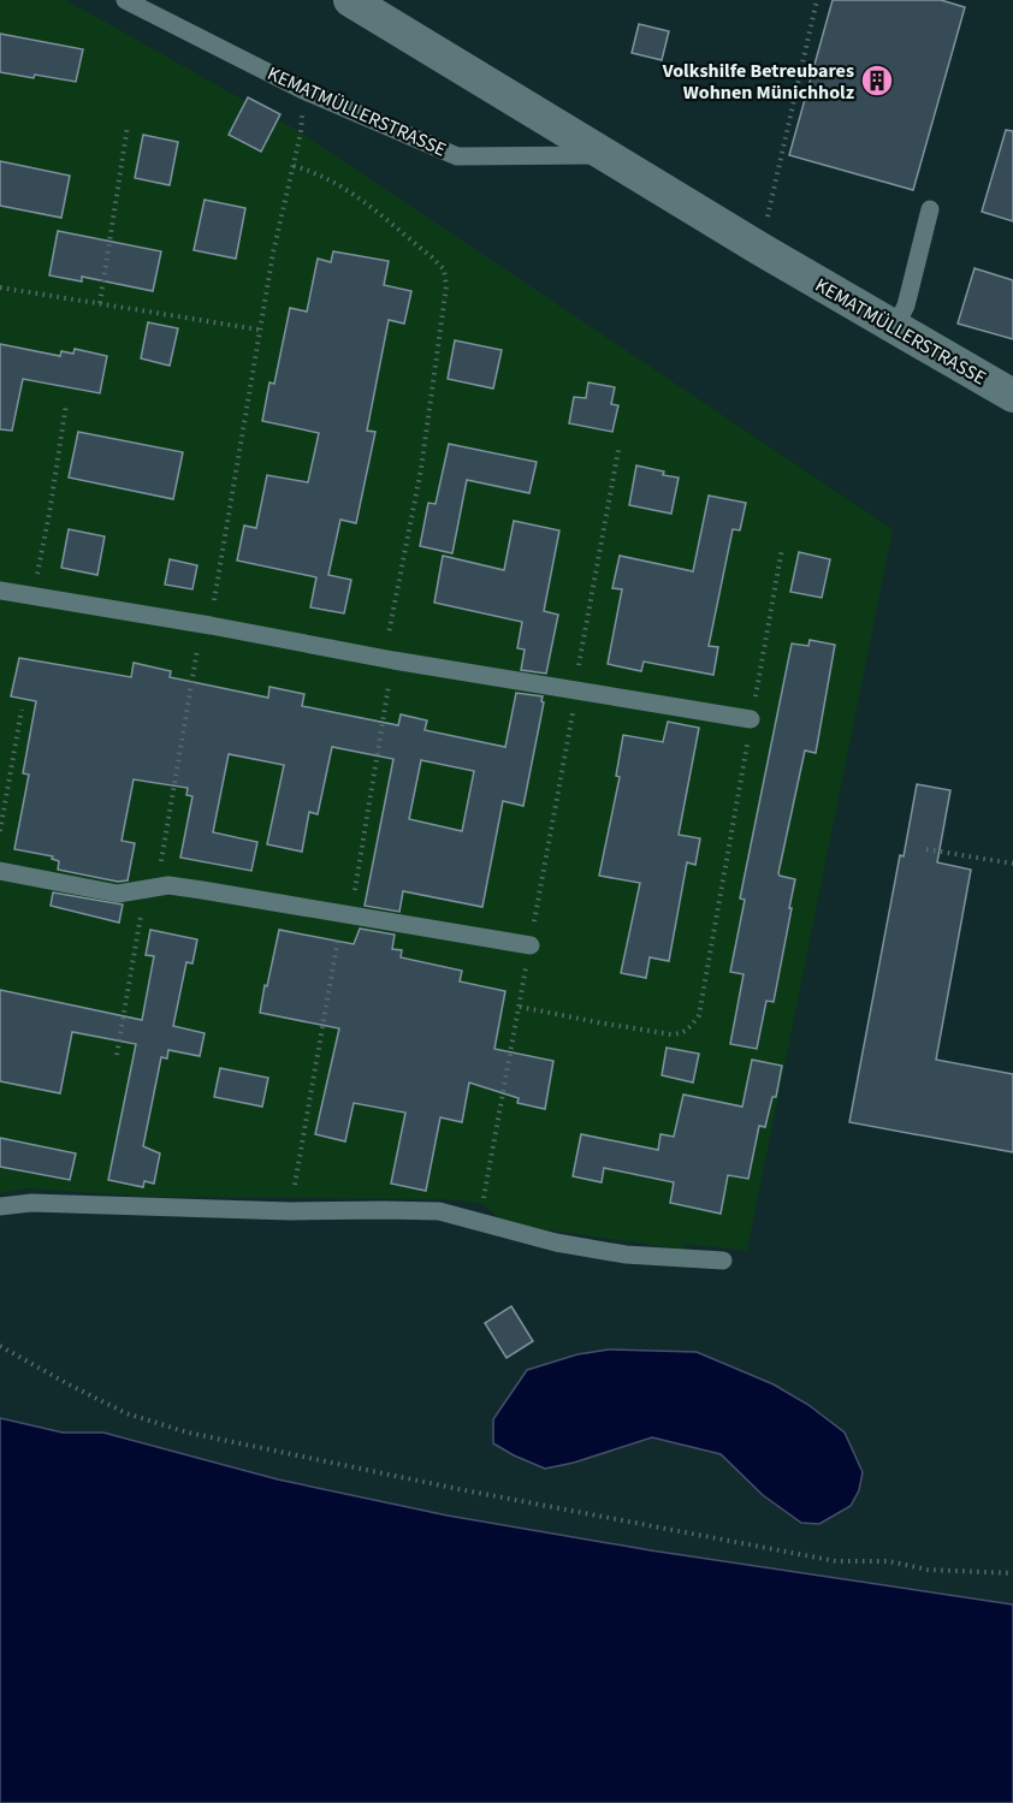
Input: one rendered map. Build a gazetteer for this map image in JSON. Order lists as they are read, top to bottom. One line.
{"streets":{"street":["KEMATMÜLLERSTRASSE"]},"places":{"building":["Volkshilfe Betreubares Wohnen Münichholz"]}}
